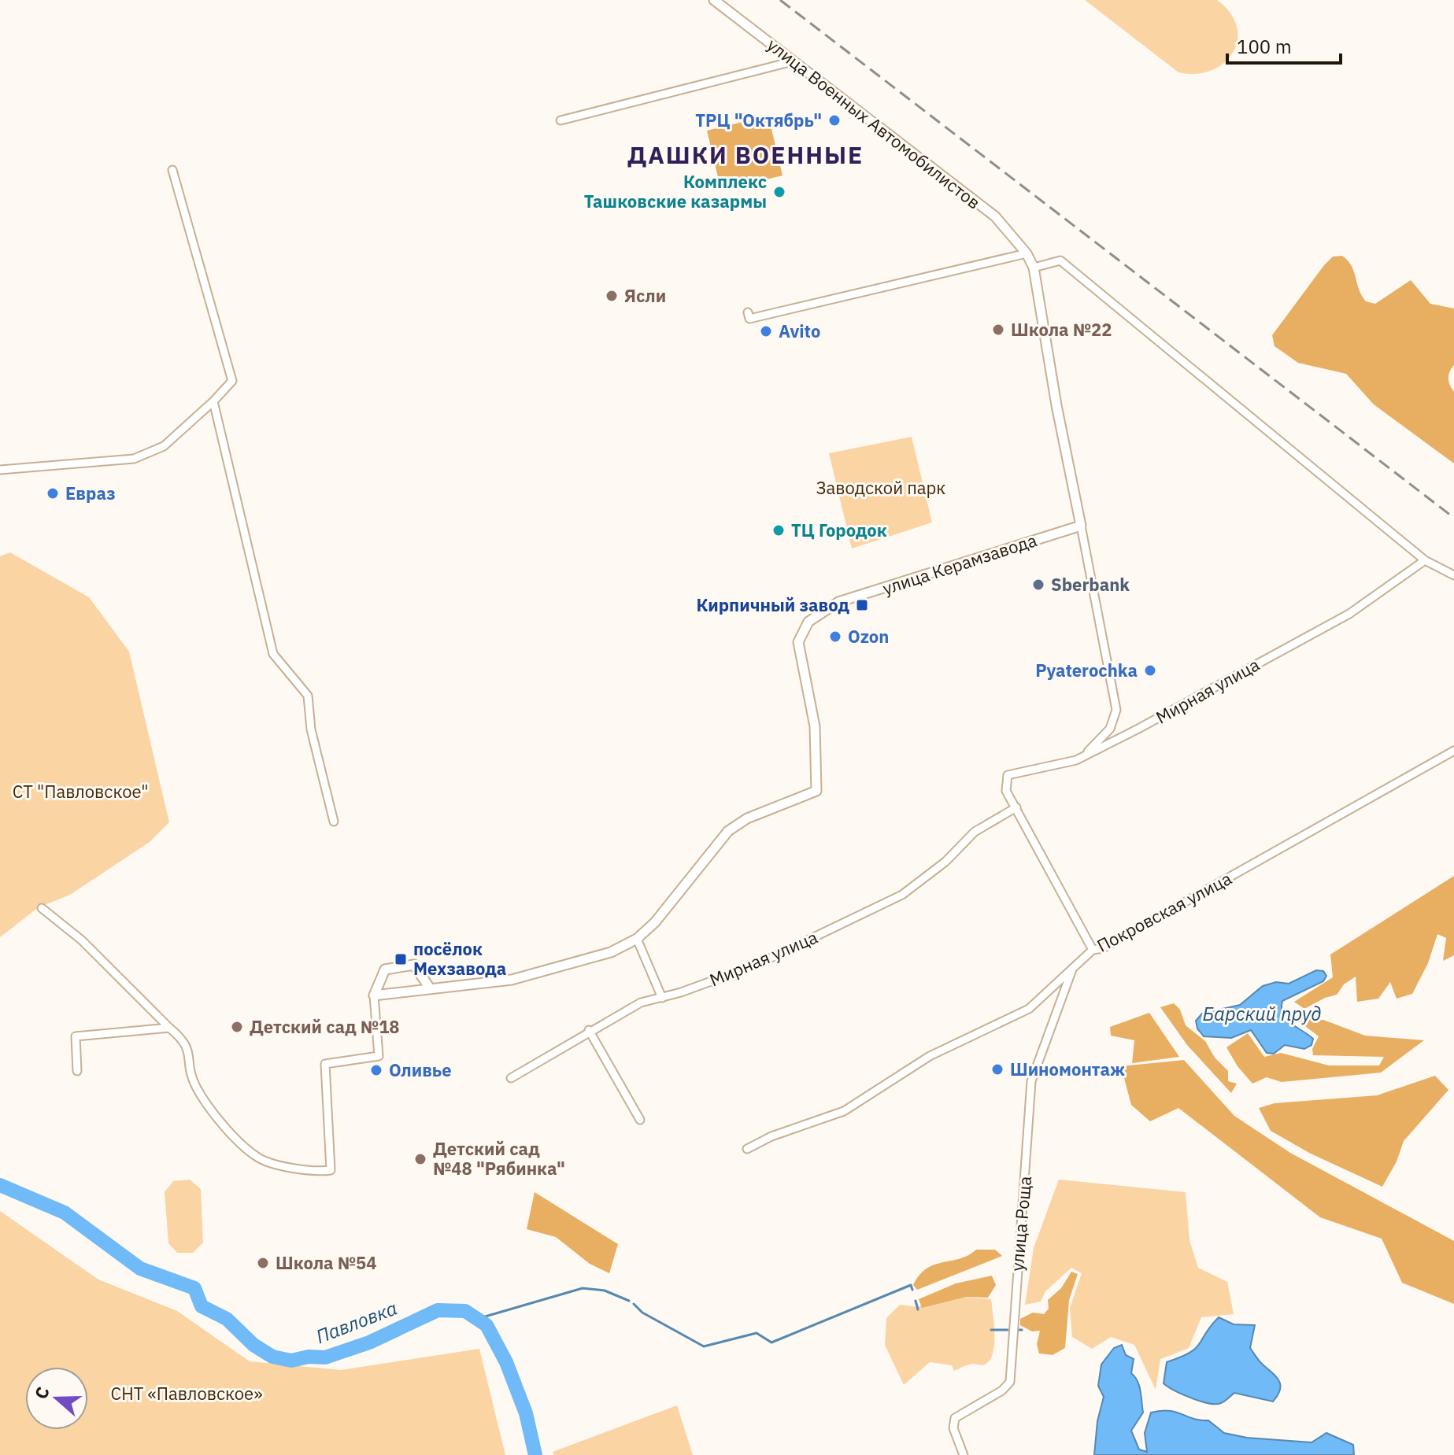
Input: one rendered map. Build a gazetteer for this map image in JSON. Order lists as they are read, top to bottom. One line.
{"streets":{"street":["улица Военных Автомобилистов","улица Керамзавода","Мирная улица","Покровская улица","улица Роща"]},"crossings":[["Мирная улица","Покровская улица"],["Покровская улица","улица Роща"]],"districts":["ДАШКИ ВОЕННЫЕ"],"water":["Барский пруд","Павловка"],"parks":["Заводской парк","СТ \"Павловское\"","СНТ «Павловское»"],"places":{"other":["ТРЦ \"Октябрь\"","Комплекс Ташковские казармы","Ясли","Школа №22","Avito","Евраз","ТЦ Городок","Sberbank","Ozon","Pyaterochka","Детский сад №18","Шиномонтаж","Оливье","Детский сад №48 \"Рябинка\"","Школа №54"],"transit":["Кирпичный завод","посёлок Мехзавода"]},"scale_bar":"100 m","north":"left"}
